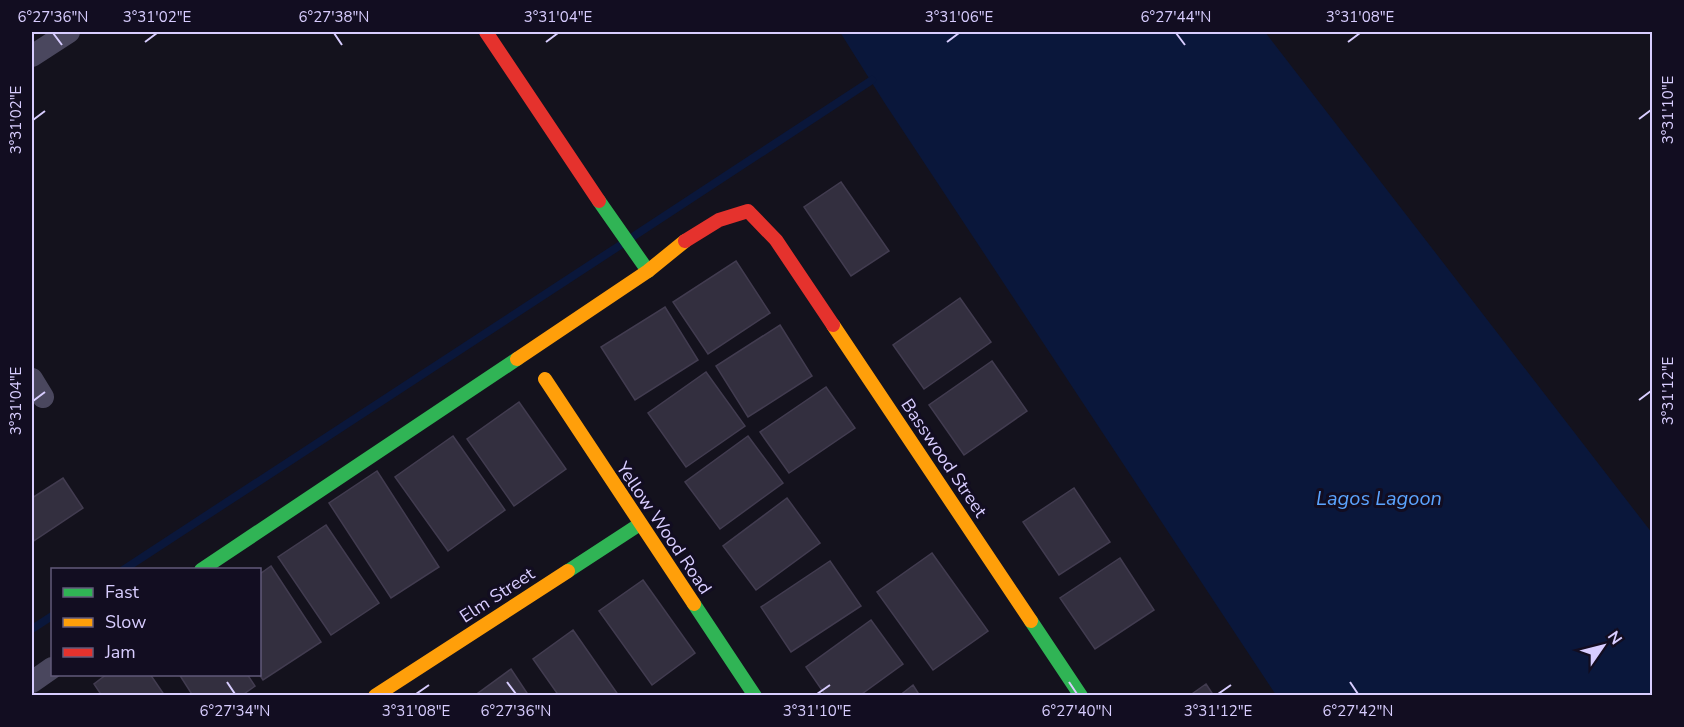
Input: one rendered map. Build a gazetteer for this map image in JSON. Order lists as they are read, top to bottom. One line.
{"streets":{"street":["Basswood Street","Yellow Wood Road","Elm Street"]},"crossings":[["Yellow Wood Road","Elm Street"]],"water":["Lagos Lagoon"],"legend":["Fast","Slow","Jam"],"north":"top right","coordinates":["6°27'36\"N","3°31'02\"E","6°27'38\"N","3°31'04\"E","3°31'06\"E","6°27'44\"N","3°31'08\"E","3°31'10\"E","3°31'12\"E","6°27'34\"N","6°27'40\"N","6°27'42\"N"]}
